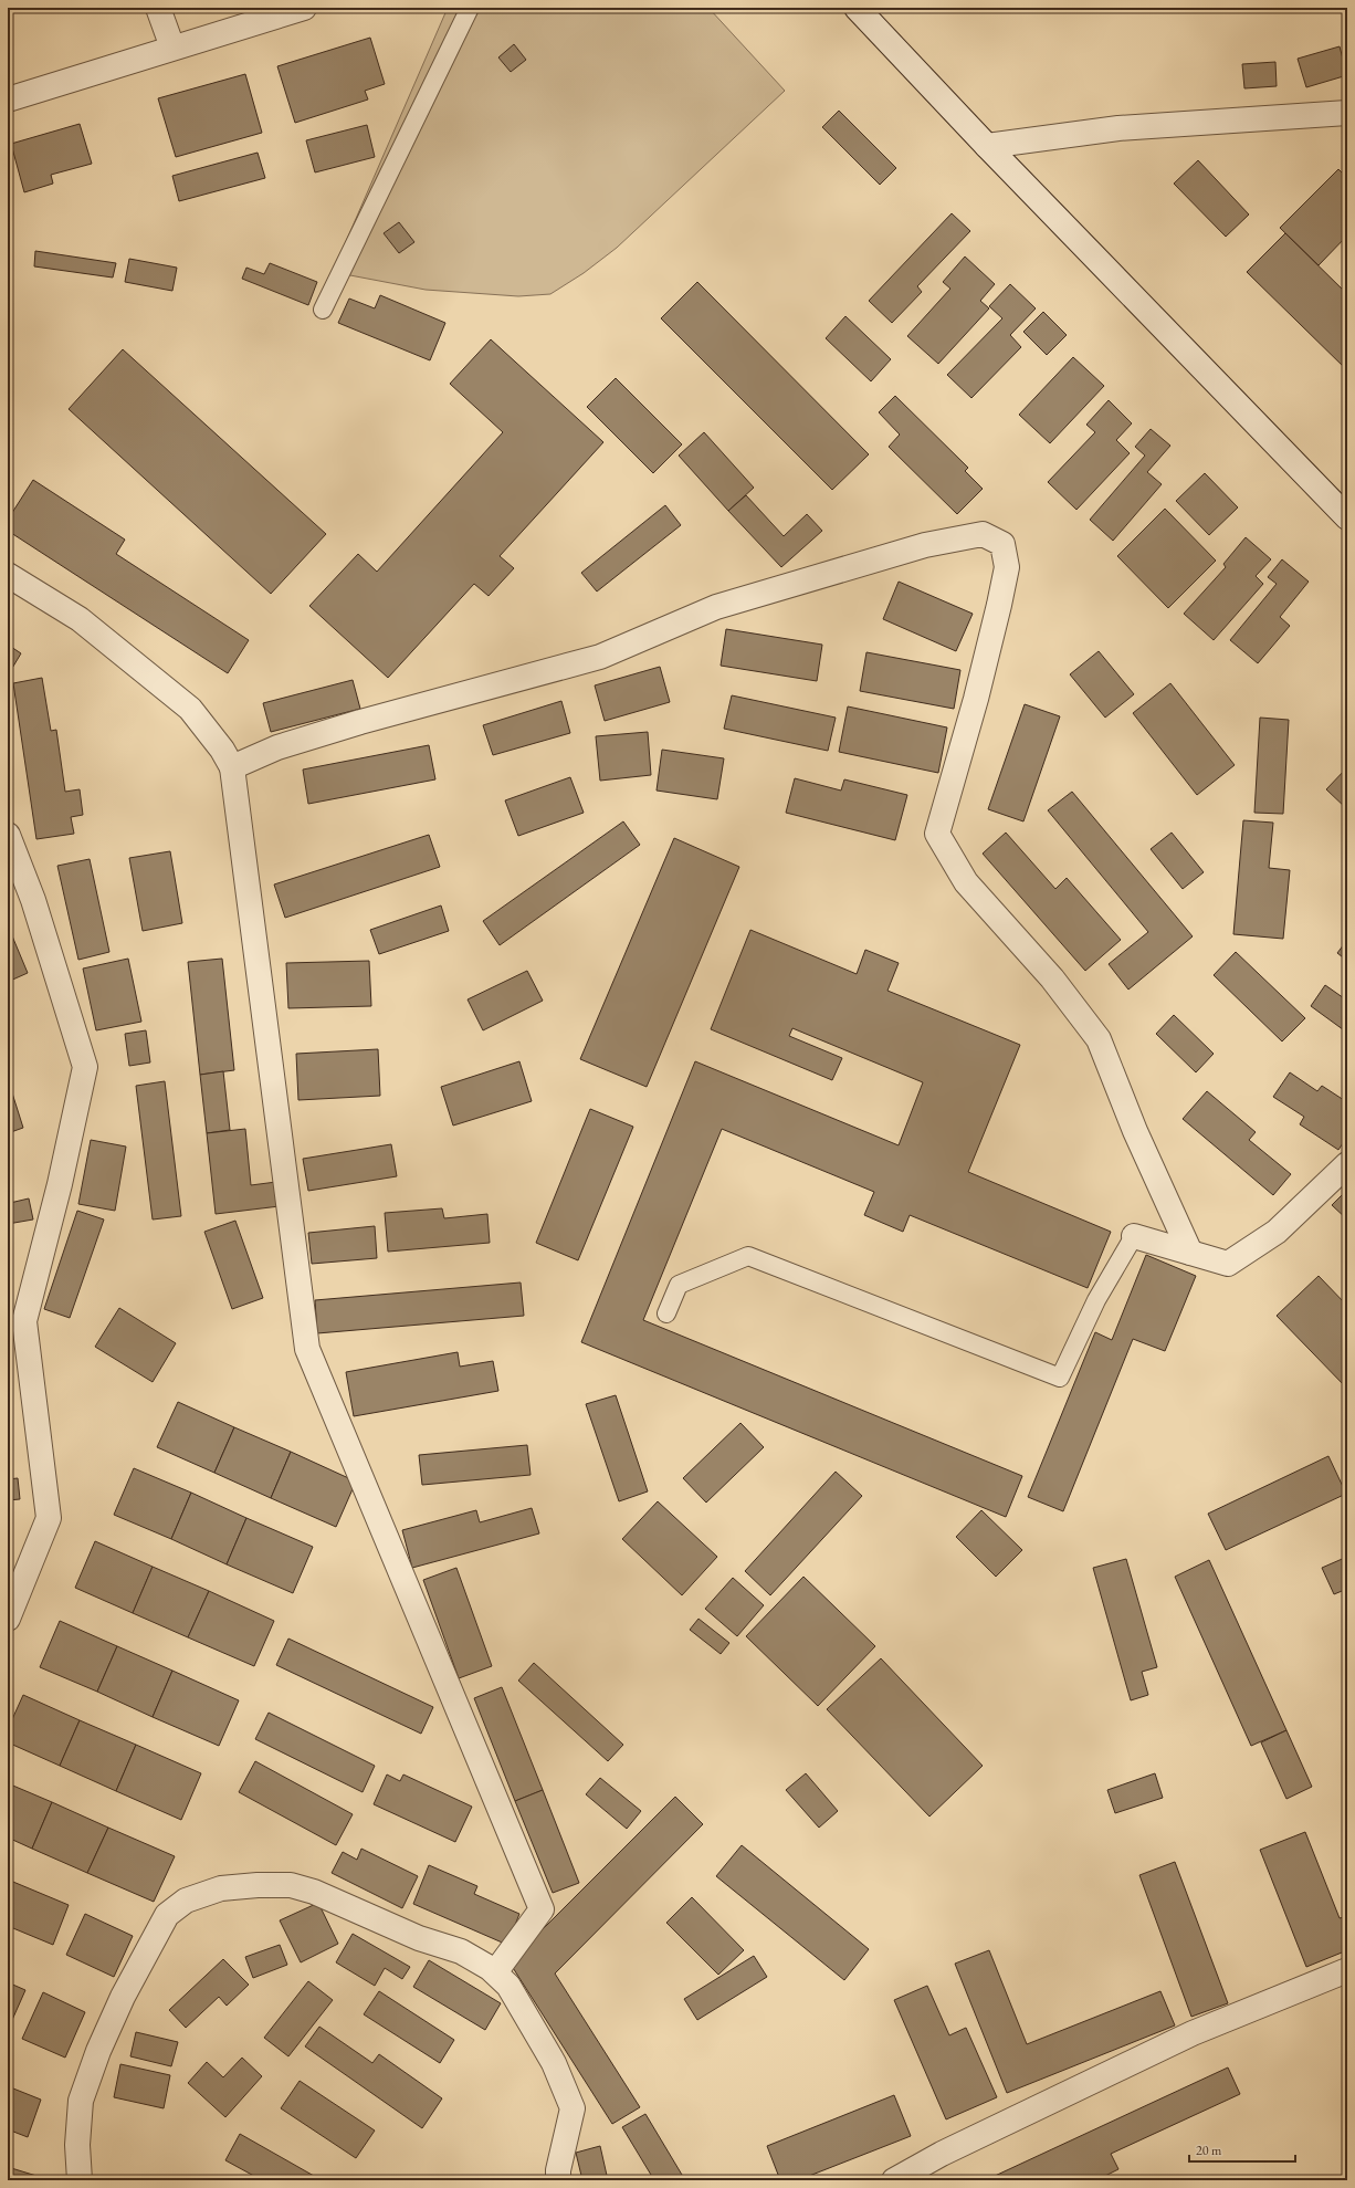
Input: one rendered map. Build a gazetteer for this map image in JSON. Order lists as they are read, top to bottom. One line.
{"scale_bar":"20 m"}
